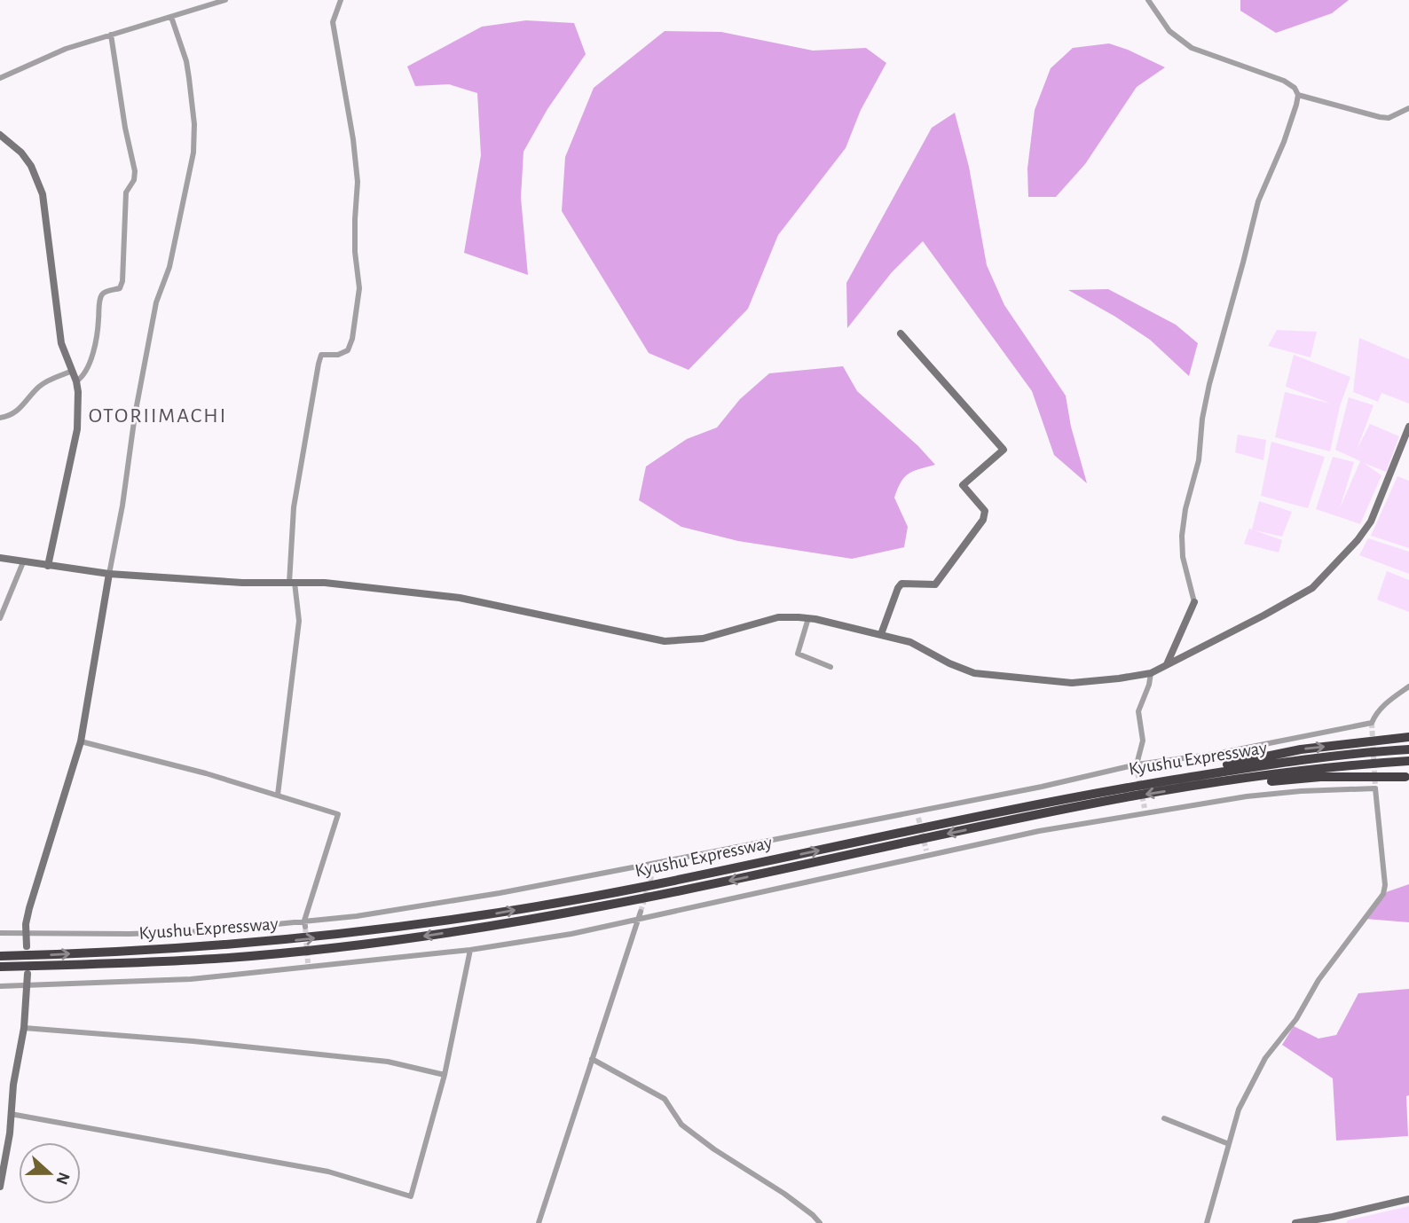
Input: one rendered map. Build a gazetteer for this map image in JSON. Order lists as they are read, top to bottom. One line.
{"streets":{"highway":["Kyushu Expressway"]},"districts":["OTORIIMACHI"],"north":"right"}
